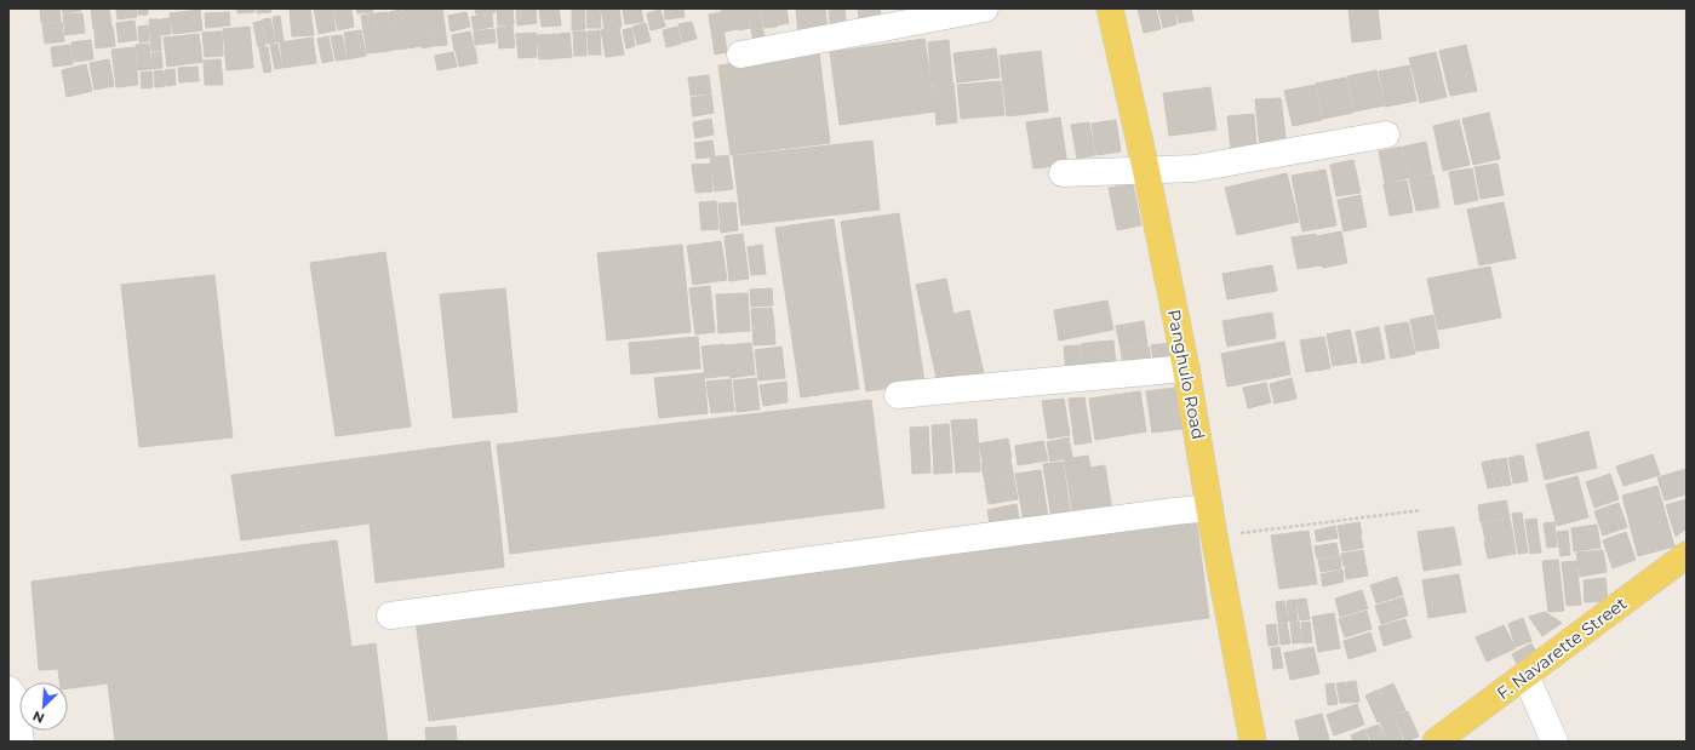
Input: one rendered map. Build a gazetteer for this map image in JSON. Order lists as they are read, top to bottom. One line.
{"streets":{"main road":["Panghulo Road","F. Navarette Street"]},"north":"bottom left"}
